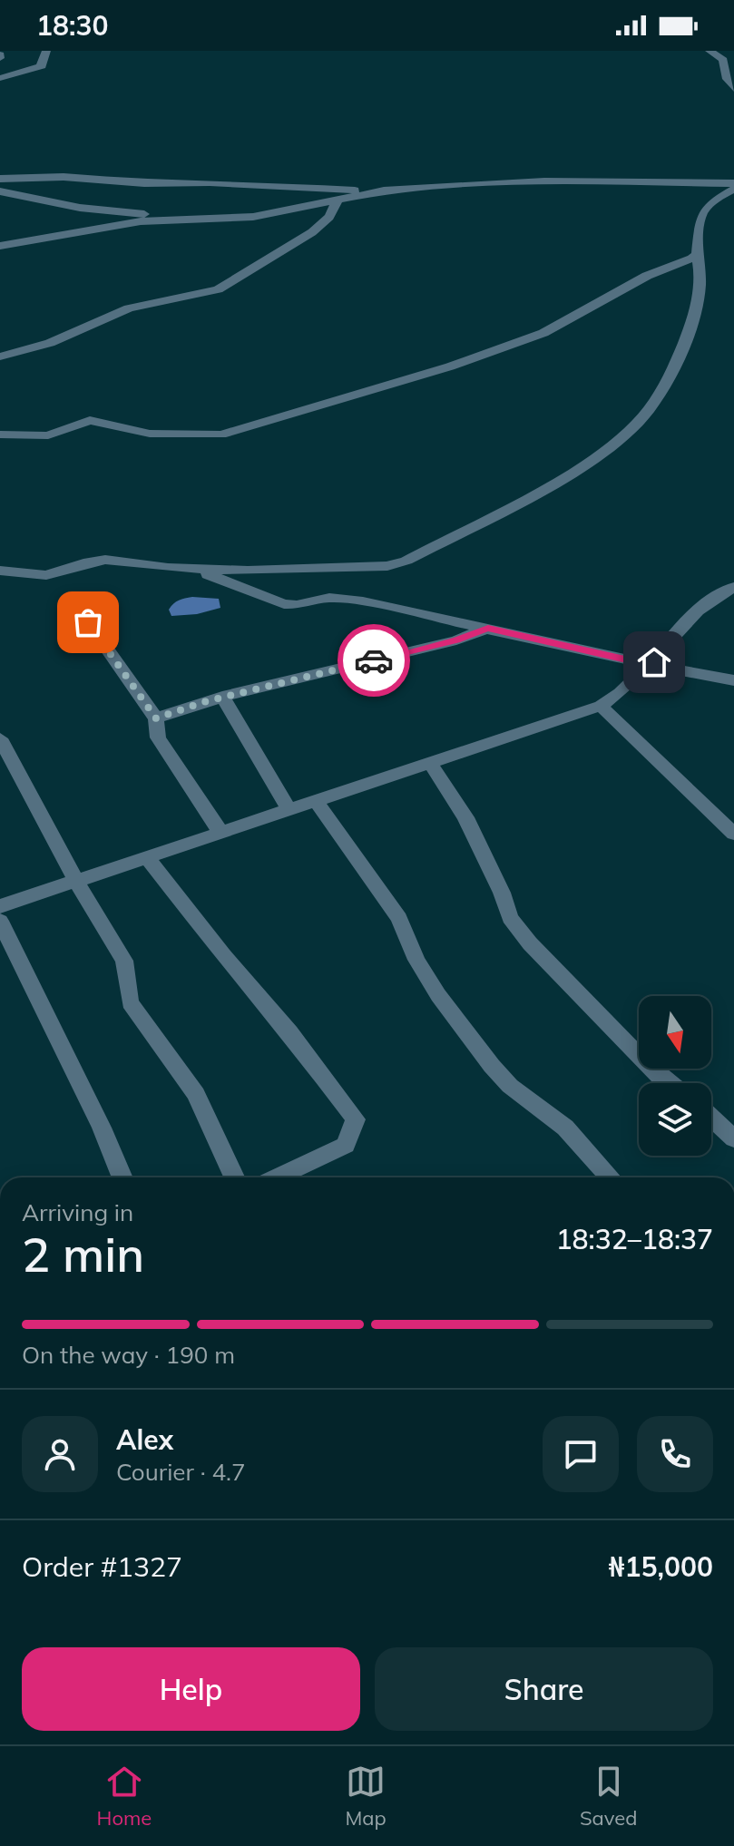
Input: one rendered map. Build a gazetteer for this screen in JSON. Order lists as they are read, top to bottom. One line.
{"north":"bottom","page":{"status":"18:30","heading":["2 min","Arriving in","18:32–18:37"],"panel":["Alex","Courier · 4.7","Order #1327","₦15,000"],"bar":"On the way · 190 m","buttons":["Help","Share"],"tabs":["Home","Map","Saved"]}}
